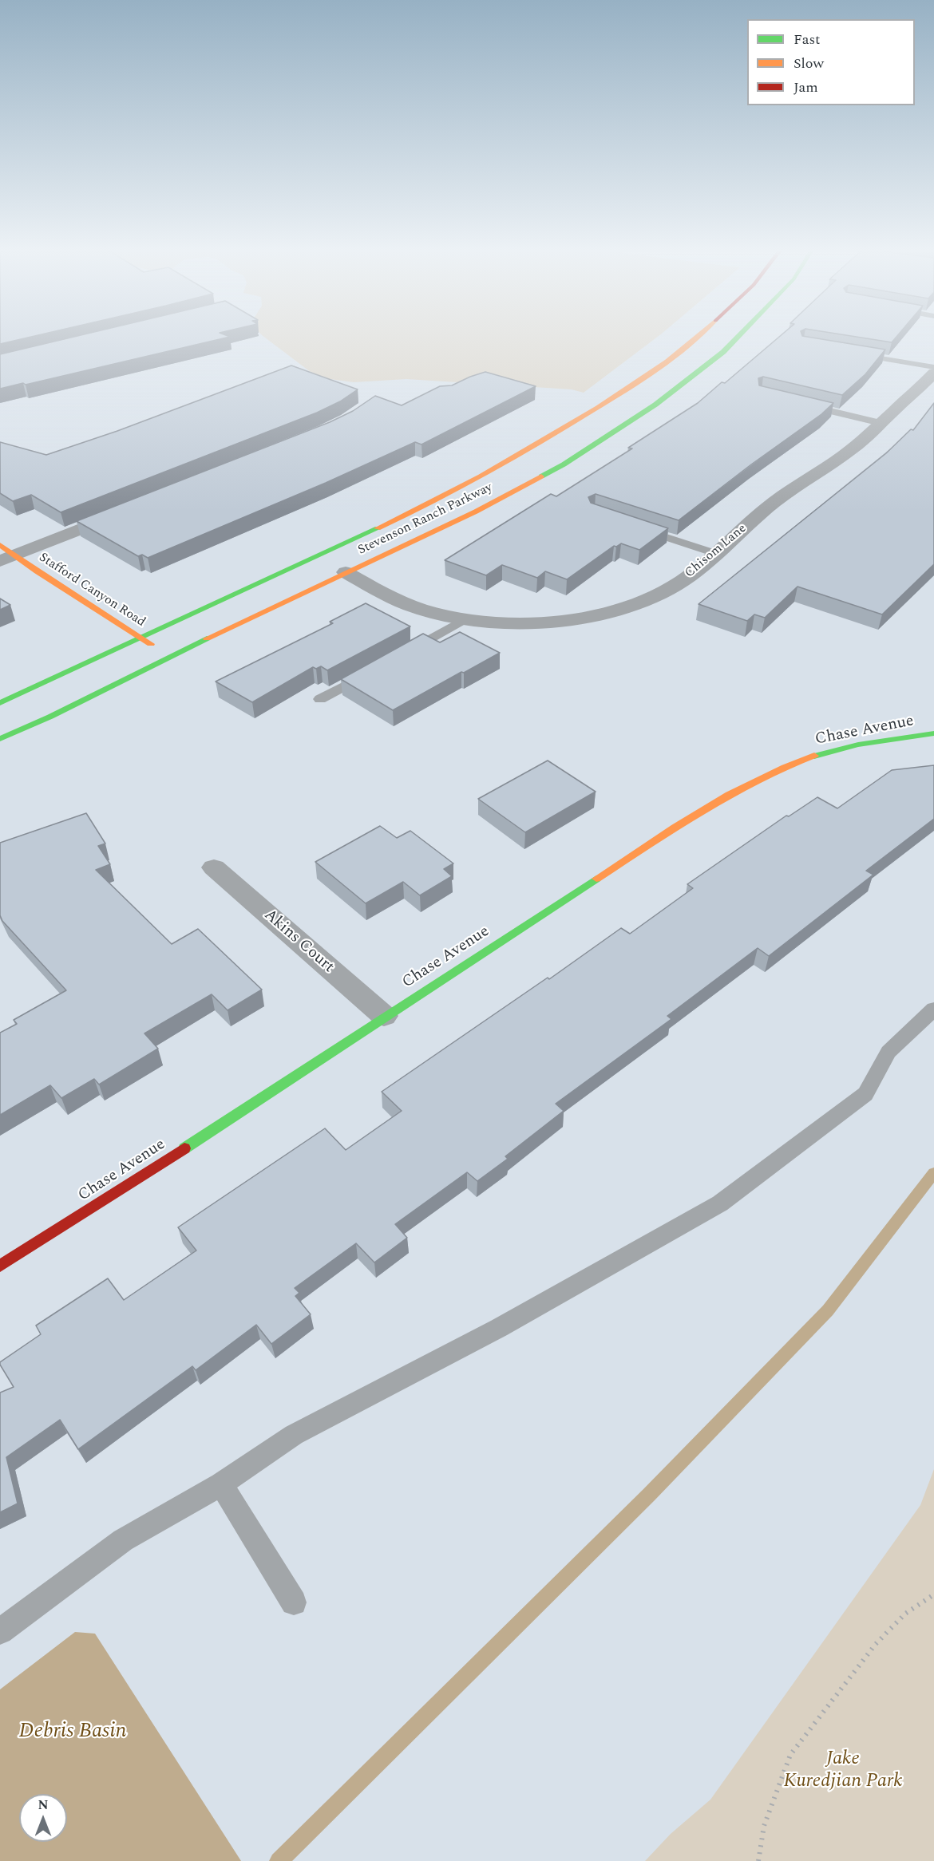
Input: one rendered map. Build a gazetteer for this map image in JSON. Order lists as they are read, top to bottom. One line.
{"streets":{"main road":["Stevenson Ranch Parkway","Stafford Canyon Road","Chase Avenue"],"street":["Chisom Lane","Akins Court"]},"crossings":[["Stevenson Ranch Parkway","Chisom Lane"],["Stevenson Ranch Parkway","Stafford Canyon Road"],["Chase Avenue","Akins Court"]],"water":["Debris Basin"],"parks":["Jake Kuredjian Park"],"legend":["Fast","Slow","Jam"],"north":"top"}
